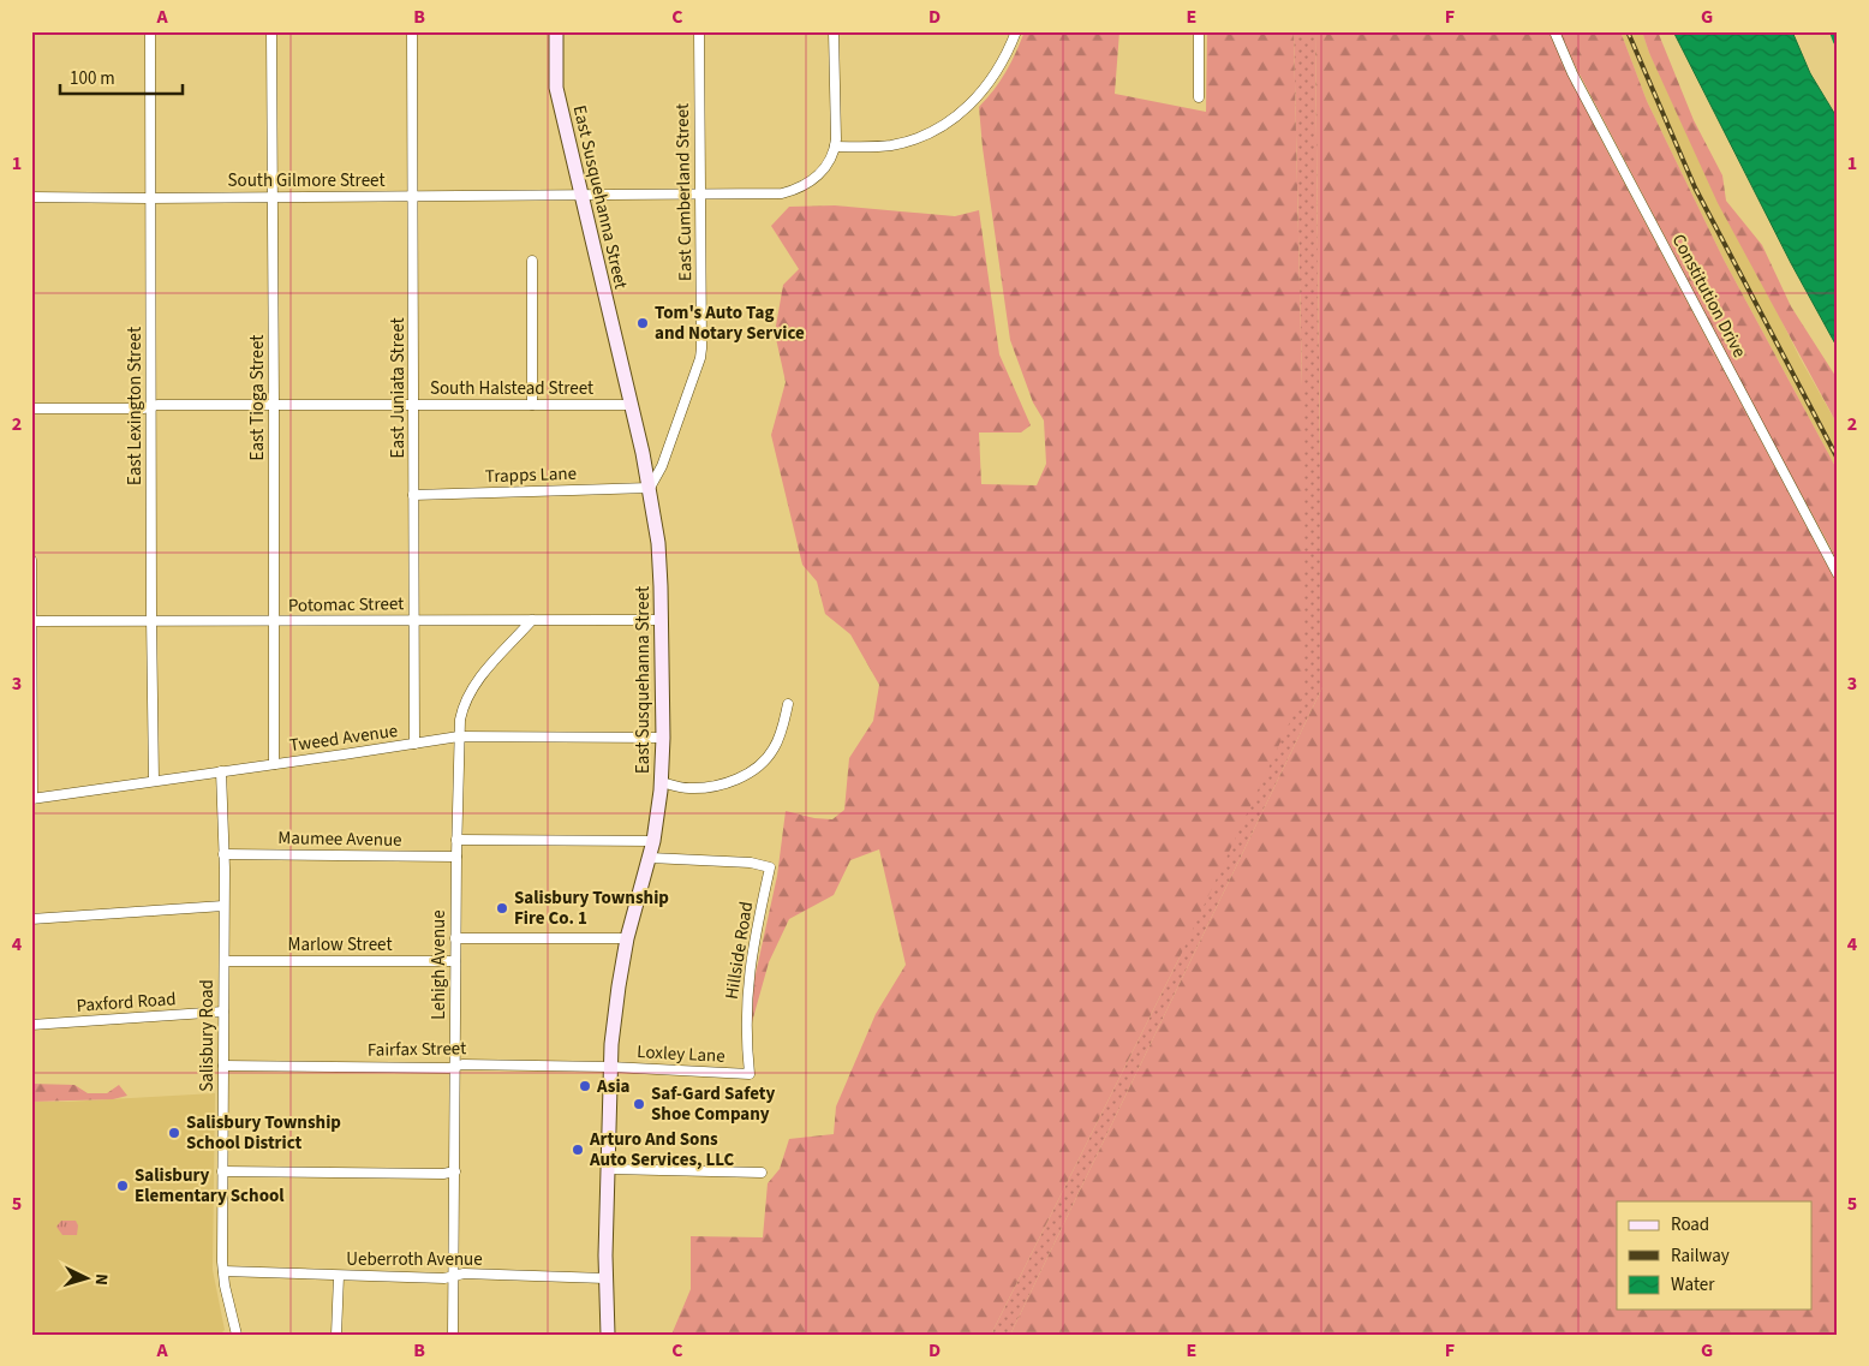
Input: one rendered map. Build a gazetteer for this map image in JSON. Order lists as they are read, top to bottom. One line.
{"streets":{"main road":["East Susquehanna Street"],"street":["South Gilmore Street","East Cumberland Street","Constitution Drive","East Juniata Street","South Halstead Street","East Tioga Street","East Lexington Street","Trapps Lane","Potomac Street","Tweed Avenue","Maumee Avenue","Marlow Street","Hillside Road","Lehigh Avenue","Paxford Road","Salisbury Road","Fairfax Street","Loxley Lane","Ueberroth Avenue"]},"crossings":[["South Gilmore Street","East Cumberland Street"],["South Gilmore Street","East Susquehanna Street"],["South Gilmore Street","East Juniata Street"],["South Gilmore Street","East Tioga Street"],["South Gilmore Street","East Lexington Street"],["East Cumberland Street","East Susquehanna Street"],["East Cumberland Street","Trapps Lane"],["East Susquehanna Street","South Halstead Street"],["East Susquehanna Street","Trapps Lane"],["East Susquehanna Street","Potomac Street"],["East Susquehanna Street","Tweed Avenue"],["East Susquehanna Street","Hillside Road"],["East Susquehanna Street","Fairfax Street"],["East Susquehanna Street","Loxley Lane"],["East Susquehanna Street","Ueberroth Avenue"],["East Juniata Street","South Halstead Street"],["East Juniata Street","Trapps Lane"],["East Juniata Street","Potomac Street"],["East Juniata Street","Tweed Avenue"],["South Halstead Street","East Tioga Street"],["South Halstead Street","East Lexington Street"],["East Tioga Street","Potomac Street"],["East Tioga Street","Tweed Avenue"],["East Lexington Street","Potomac Street"],["East Lexington Street","Tweed Avenue"],["Potomac Street","Lehigh Avenue"],["Tweed Avenue","Lehigh Avenue"],["Tweed Avenue","Salisbury Road"],["Maumee Avenue","Lehigh Avenue"],["Maumee Avenue","Salisbury Road"],["Marlow Street","Lehigh Avenue"],["Marlow Street","Salisbury Road"],["Hillside Road","Loxley Lane"],["Lehigh Avenue","Fairfax Street"],["Lehigh Avenue","Ueberroth Avenue"],["Paxford Road","Salisbury Road"],["Salisbury Road","Fairfax Street"],["Salisbury Road","Ueberroth Avenue"],["Fairfax Street","Loxley Lane"]],"places":["Tom's Auto Tag and Notary Service","Salisbury Township Fire Co. 1","Asia","Saf-Gard Safety Shoe Company","Salisbury Township School District","Arturo And Sons Auto Services, LLC","Salisbury Elementary School"],"legend":["Road","Railway","Water"],"scale_bar":"100 m","north":"right","grid":{"columns":["A","B","C","D","E","F","G"],"rows":["1","2","3","4","5"]}}
